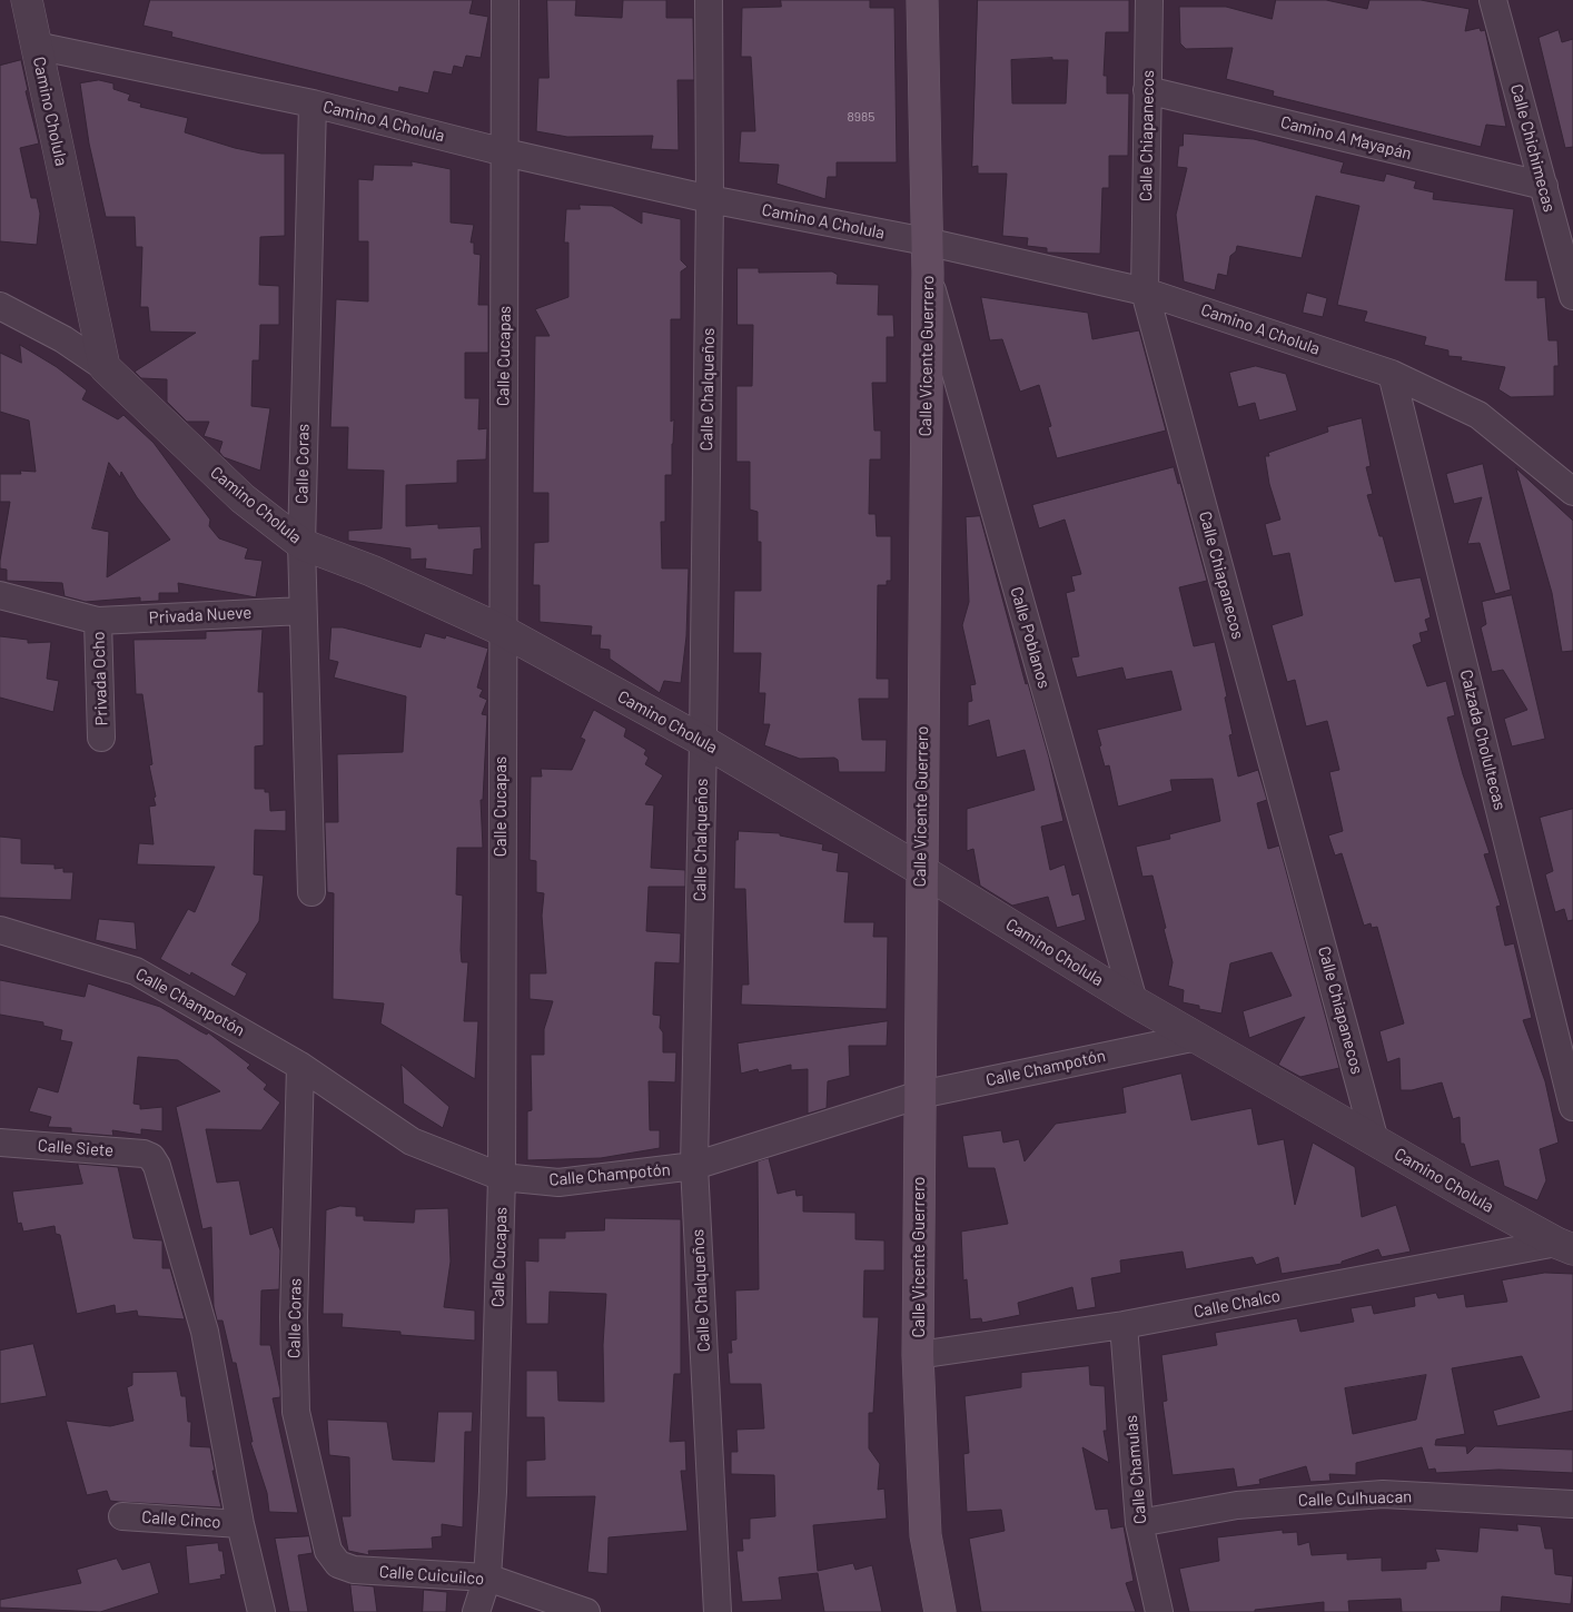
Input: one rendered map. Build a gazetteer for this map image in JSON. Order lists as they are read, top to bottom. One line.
{"streets":{"main road":["Calle Vicente Guerrero"],"street":["Camino Cholula","Camino A Cholula","Calle Chiapanecos","Camino A Mayapán","Calle Chichimecas","Calle Cucapas","Calle Chalqueños","Calle Coras","Privada Nueve","Calle Poblanos","Privada Ocho","Calzada Cholultecas","Calle Champotón","Calle Siete","Calle Chalco","Calle Chamulas","Calle Culhuacan","Calle Cinco","Calle Cuicuilco"]},"crossings":[["Camino Cholula","Camino A Cholula"],["Camino Cholula","Calle Chiapanecos"],["Camino Cholula","Calle Cucapas"],["Camino Cholula","Calle Vicente Guerrero"],["Camino Cholula","Calle Chalqueños"],["Camino Cholula","Calle Coras"],["Camino Cholula","Calle Poblanos"],["Camino Cholula","Calle Champotón"],["Camino Cholula","Calle Chalco"],["Camino A Cholula","Calle Chiapanecos"],["Camino A Cholula","Calle Cucapas"],["Camino A Cholula","Calle Vicente Guerrero"],["Camino A Cholula","Calle Chalqueños"],["Camino A Cholula","Calle Coras"],["Camino A Cholula","Calzada Cholultecas"],["Calle Chiapanecos","Camino A Mayapán"],["Camino A Mayapán","Calle Chichimecas"],["Calle Cucapas","Calle Champotón"],["Calle Cucapas","Calle Cuicuilco"],["Calle Vicente Guerrero","Calle Poblanos"],["Calle Vicente Guerrero","Calle Champotón"],["Calle Vicente Guerrero","Calle Chalco"],["Calle Chalqueños","Calle Champotón"],["Calle Coras","Privada Nueve"],["Calle Coras","Calle Champotón"],["Calle Coras","Calle Cuicuilco"],["Privada Nueve","Privada Ocho"],["Calle Siete","Calle Cinco"],["Calle Chalco","Calle Chamulas"],["Calle Chamulas","Calle Culhuacan"]],"house_numbers":["8985"]}
